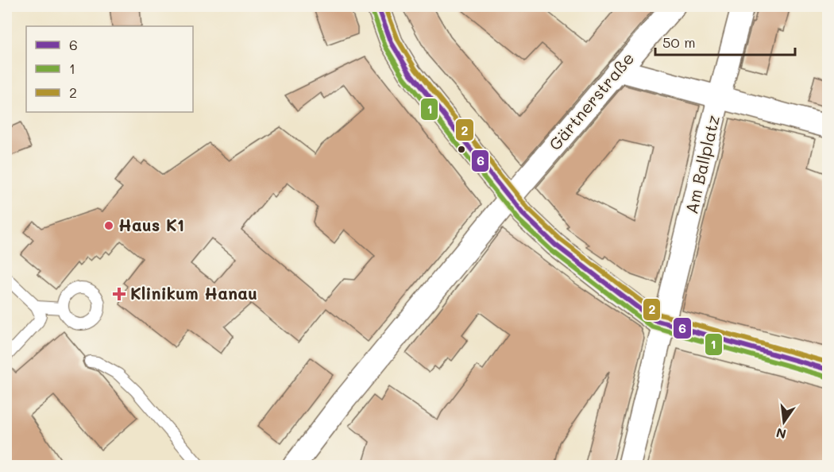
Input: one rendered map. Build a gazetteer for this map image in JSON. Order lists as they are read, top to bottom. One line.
{"streets":{"street":["Gärtnerstraße","Am Ballplatz"]},"places":{"other":["Haus K1"],"health":["Klinikum Hanau"]},"lines":["transit line 6","transit line 2","transit line 1"],"legend":["6","1","2"],"scale_bar":"50 m","north":"bottom"}
